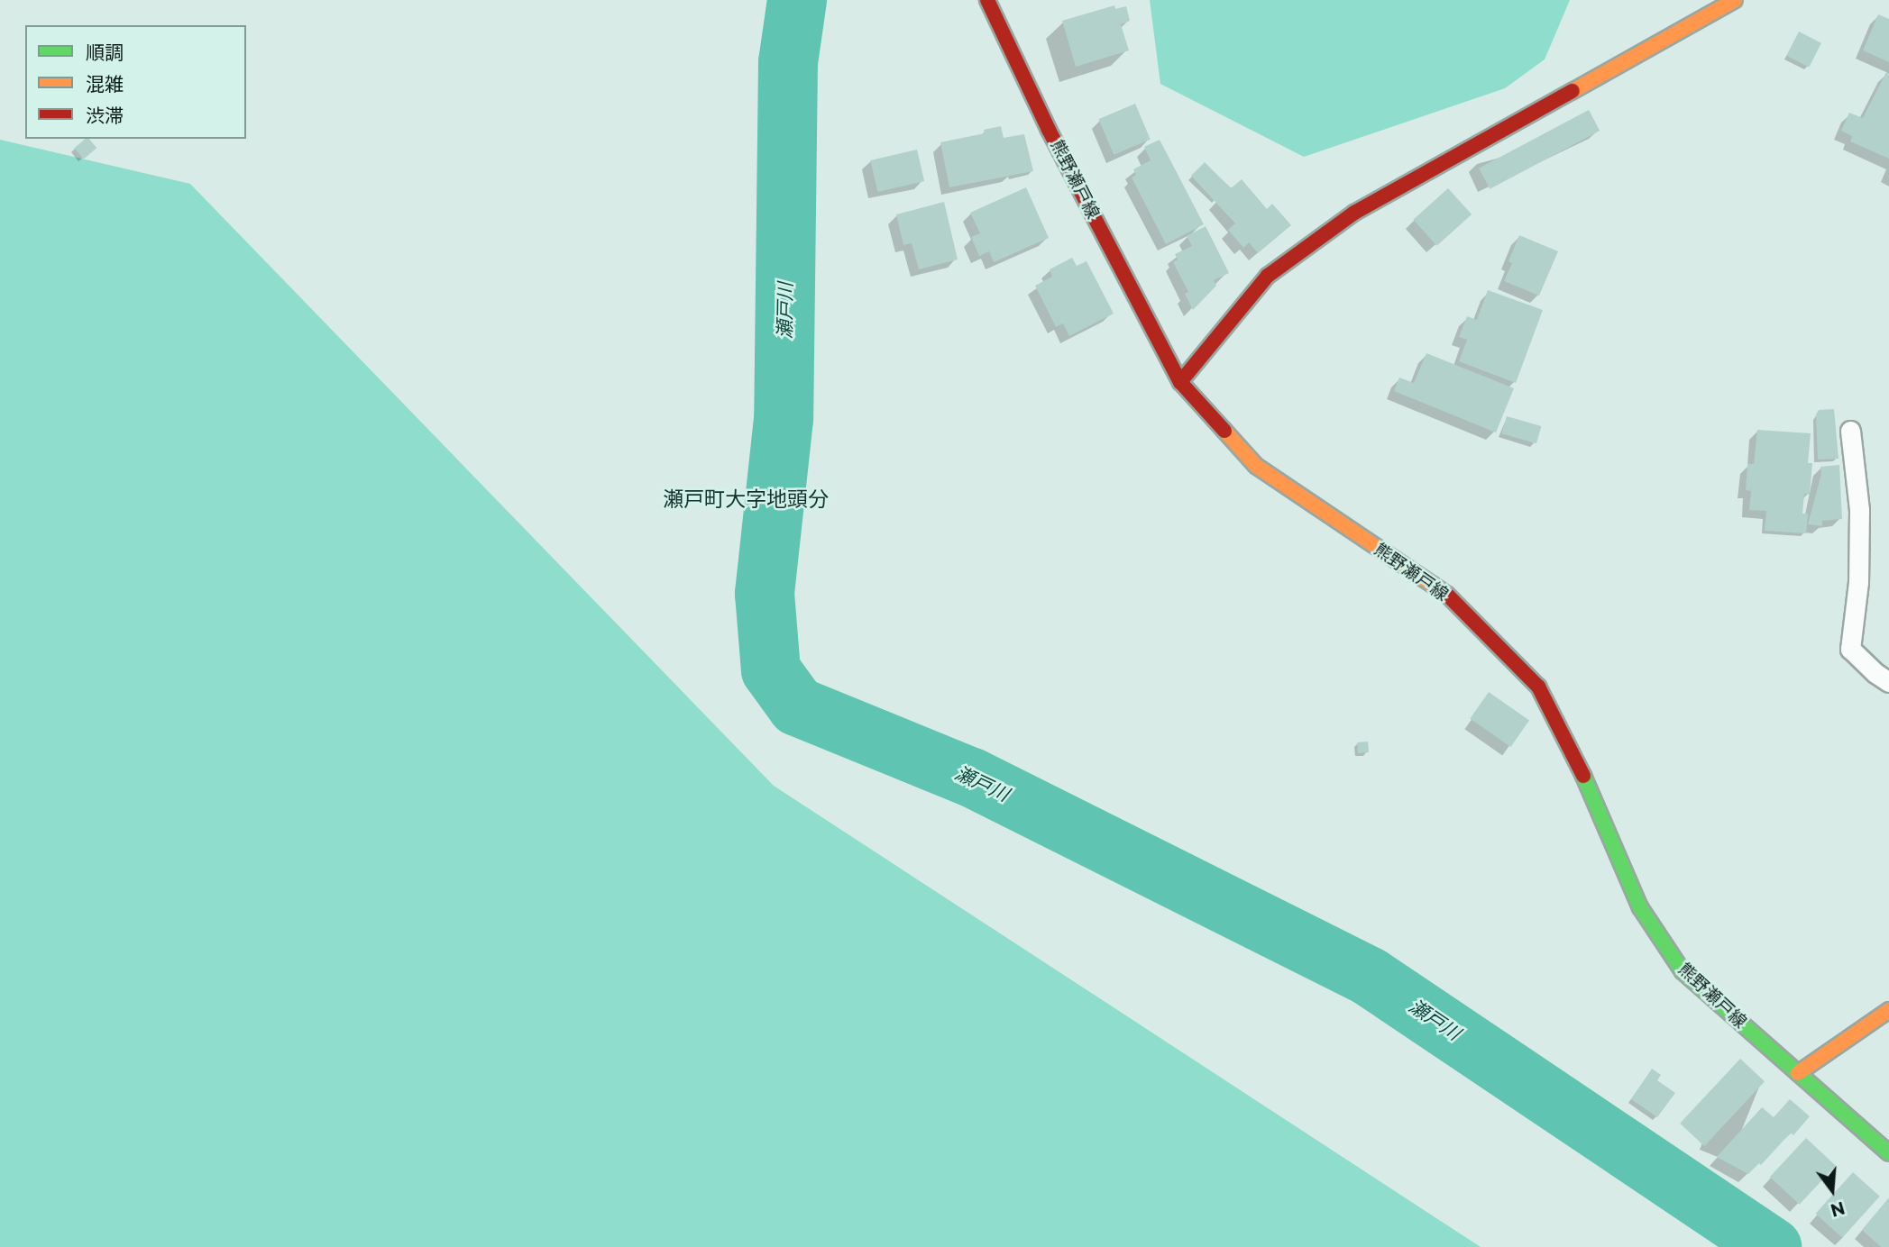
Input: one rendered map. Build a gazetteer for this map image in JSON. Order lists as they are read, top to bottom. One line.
{"streets":{"main road":["熊野瀬戸線"]},"districts":["瀬戸町大字地頭分"],"water":["瀬戸川"],"legend":["順調","混雑","渋滞"],"north":"bottom"}
